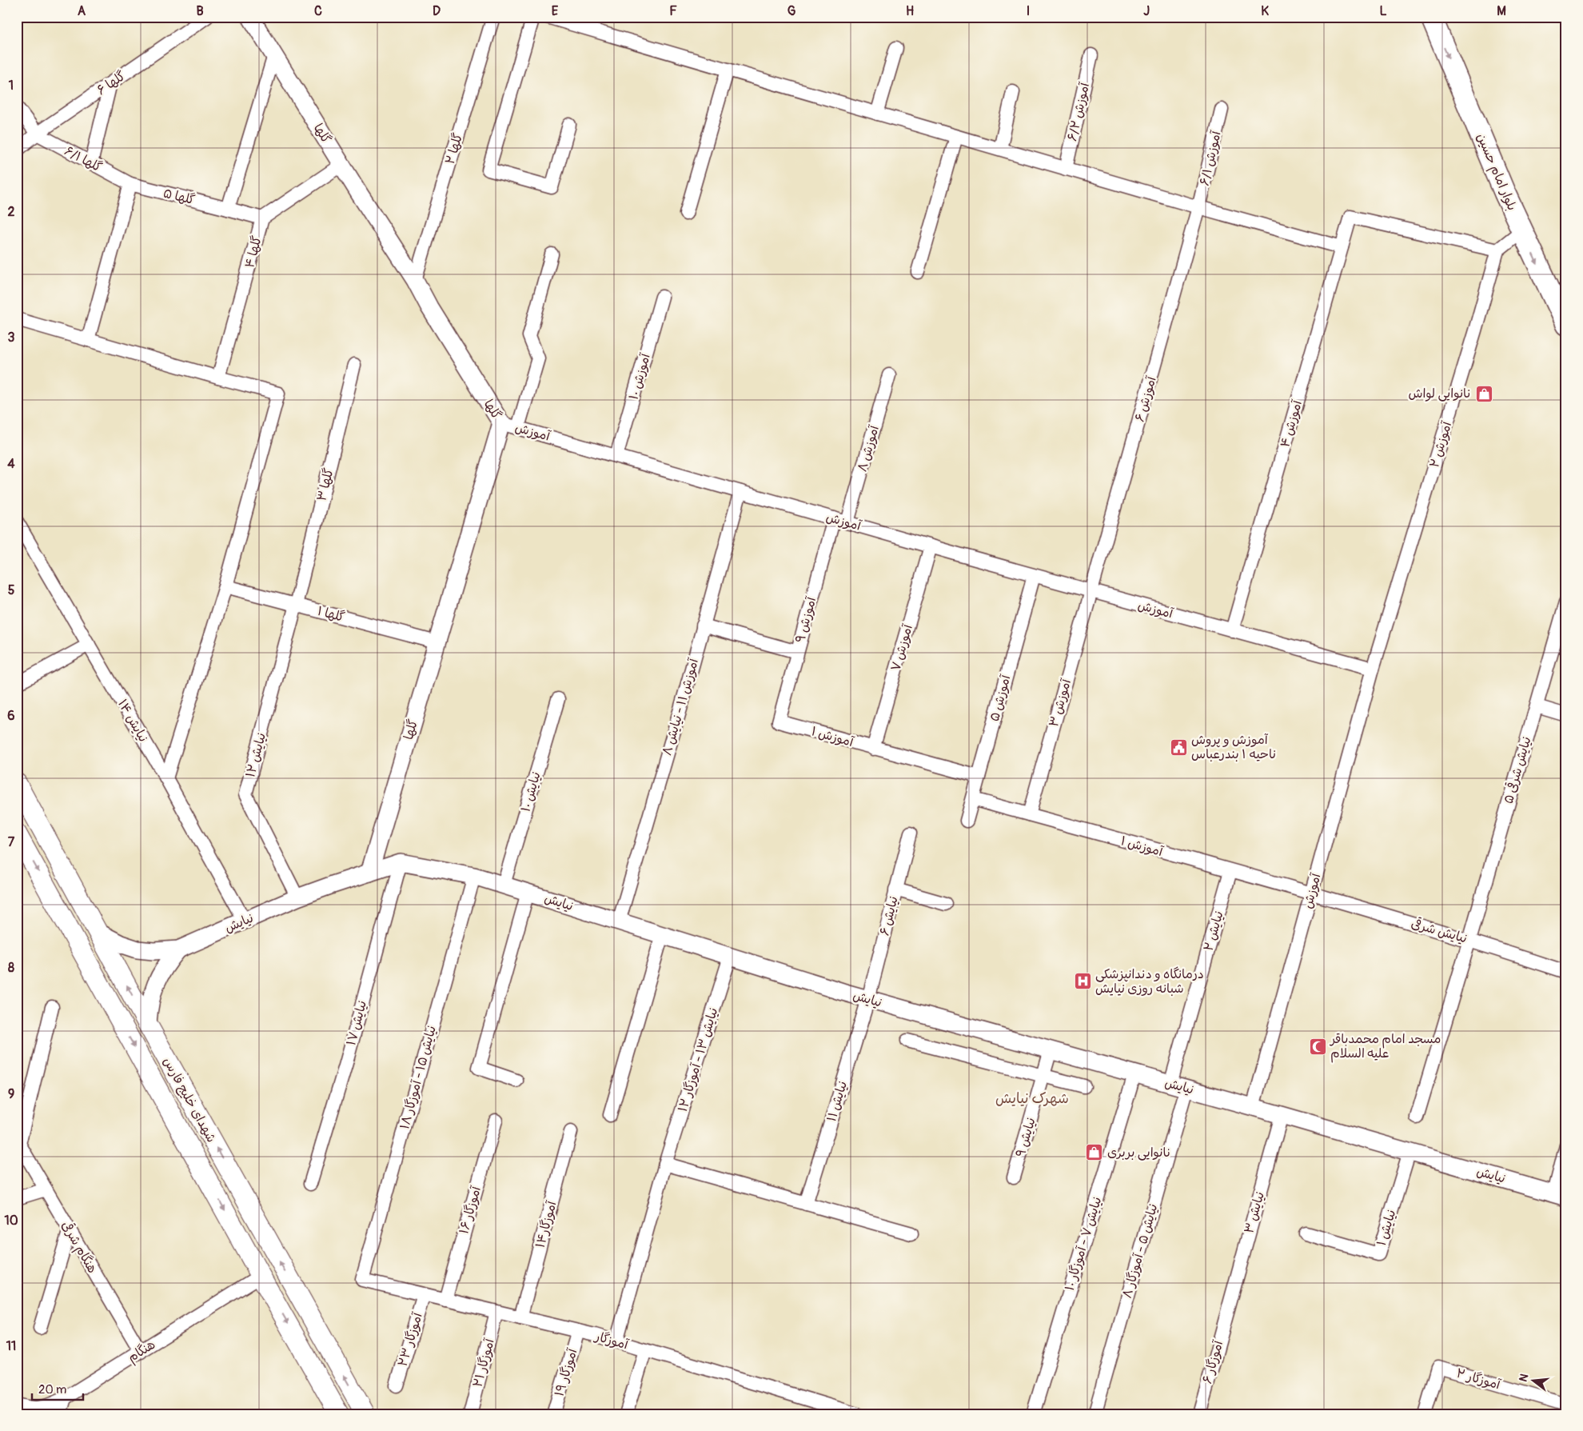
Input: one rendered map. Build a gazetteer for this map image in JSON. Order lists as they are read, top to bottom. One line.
{"streets":{"main road":["بلوار امام حسین","شهدای خلیج فارس"],"street":["گلها ۶","آموزش ۶/۲","گلها","گلها ۲","آموزش ۶/۱","گلها ۶/۱","گلها ۵","گلها ۴","آموزش ۱۰","آموزش ۶","آموزش ۴","آموزش","آموزش ۲","آموزش ۸","گلها ۳","گلها ۱","آموزش ۹","آموزش ۷","آموزش ۵","آموزش ۳","آموزش ۱۱ - نیایش ۸","نیایش ۱۴","آموزش ۱","نیایش ۱۲","نیایش شرقی ۵","نیایش ۱۰","نیایش","نیایش ۶","نیایش ۲","نیایش شرقی","نیایش ۱۷","نیایش ۱۳ - آموزگار ۱۲","نیایش ۱۵ - آموزگار ۱۸","نیایش ۱۱","نیایش ۹","آموزگار ۱۶","نیایش ۳","آموزگار۱۴","نیایش ۱","نیایش ۷ - آموزگار ۱۰","هنگام شرقی","نیایش ۵ - آموزگار ۸","آموزگار ۲۳","آموزگار","هنگام","آموزگار ۶","آموزگار ۲۱","آموزگار ۱۹","آموزگار ۲"]},"crossings":[["گلها ۶","گلها ۶/۱"],["گلها","گلها ۲"],["گلها","گلها ۴"],["گلها","آموزش"],["گلها","گلها ۱"],["گلها","نیایش"],["آموزش ۶/۱","آموزش ۶"],["گلها ۶/۱","گلها ۵"],["گلها ۵","گلها ۴"],["آموزش ۱۰","آموزش"],["آموزش ۶","آموزش"],["آموزش ۶","آموزش ۳"],["آموزش ۴","آموزش"],["آموزش ۴","آموزش ۲"],["آموزش","آموزش ۲"],["آموزش","آموزش ۸"],["آموزش","آموزش ۹"],["آموزش","آموزش ۷"],["آموزش","آموزش ۵"],["آموزش","آموزش ۳"],["آموزش","آموزش ۱۱ - نیایش ۸"],["آموزش","آموزش ۱"],["آموزش","نیایش"],["آموزش","نیایش شرقی"],["گلها ۳","گلها ۱"],["گلها ۳","نیایش ۱۲"],["گلها ۱","نیایش ۱۲"],["آموزش ۹","آموزش ۱"],["آموزش ۷","آموزش ۱"],["آموزش ۵","آموزش ۱"],["آموزش ۳","آموزش ۱"],["آموزش ۱۱ - نیایش ۸","نیایش"],["نیایش ۱۴","نیایش"],["آموزش ۱","نیایش ۲"],["آموزش ۱","نیایش شرقی"],["نیایش ۱۲","نیایش"],["نیایش شرقی ۵","نیایش شرقی"],["نیایش ۱۰","نیایش"],["نیایش","نیایش ۶"],["نیایش","نیایش ۲"],["نیایش","نیایش ۱۷"],["نیایش","نیایش ۱۳ - آموزگار ۱۲"],["نیایش","نیایش ۱۵ - آموزگار ۱۸"],["نیایش","شهدای خلیج فارس"],["نیایش","نیایش ۱۱"],["نیایش","نیایش ۹"],["نیایش","نیایش ۳"],["نیایش","نیایش ۱"],["نیایش","نیایش ۷ - آموزگار ۱۰"],["نیایش","نیایش ۵ - آموزگار ۸"],["نیایش ۶","نیایش ۱۱"],["نیایش ۲","نیایش ۵ - آموزگار ۸"],["نیایش ۱۳ - آموزگار ۱۲","آموزگار"],["نیایش ۱۵ - آموزگار ۱۸","آموزگار"],["شهدای خلیج فارس","هنگام"],["آموزگار ۱۶","آموزگار"],["نیایش ۳","آموزگار ۶"],["آموزگار۱۴","آموزگار"],["هنگام شرقی","هنگام"],["آموزگار ۲۳","آموزگار"],["آموزگار","آموزگار ۲۱"],["آموزگار","آموزگار ۱۹"]],"one_way":["بلوار امام حسین"],"districts":["شهرک نیایش"],"places":{"shop":["نانوایی لواش","نانوایی بربری"],"public building":["آموزش و پروش ناحیه ۱ بندرعباس"],"hospital":["درمانگاه و دندانپزشکی شبانه روزی نیایش"],"mosque":["مسجد امام محمدباقر علیه السلام"]},"scale_bar":"20 m","north":"left","grid":{"columns":["A","B","C","D","E","F","G","H","I","J","K","L","M"],"rows":["1","2","3","4","5","6","7","8","9","10","11"]}}
